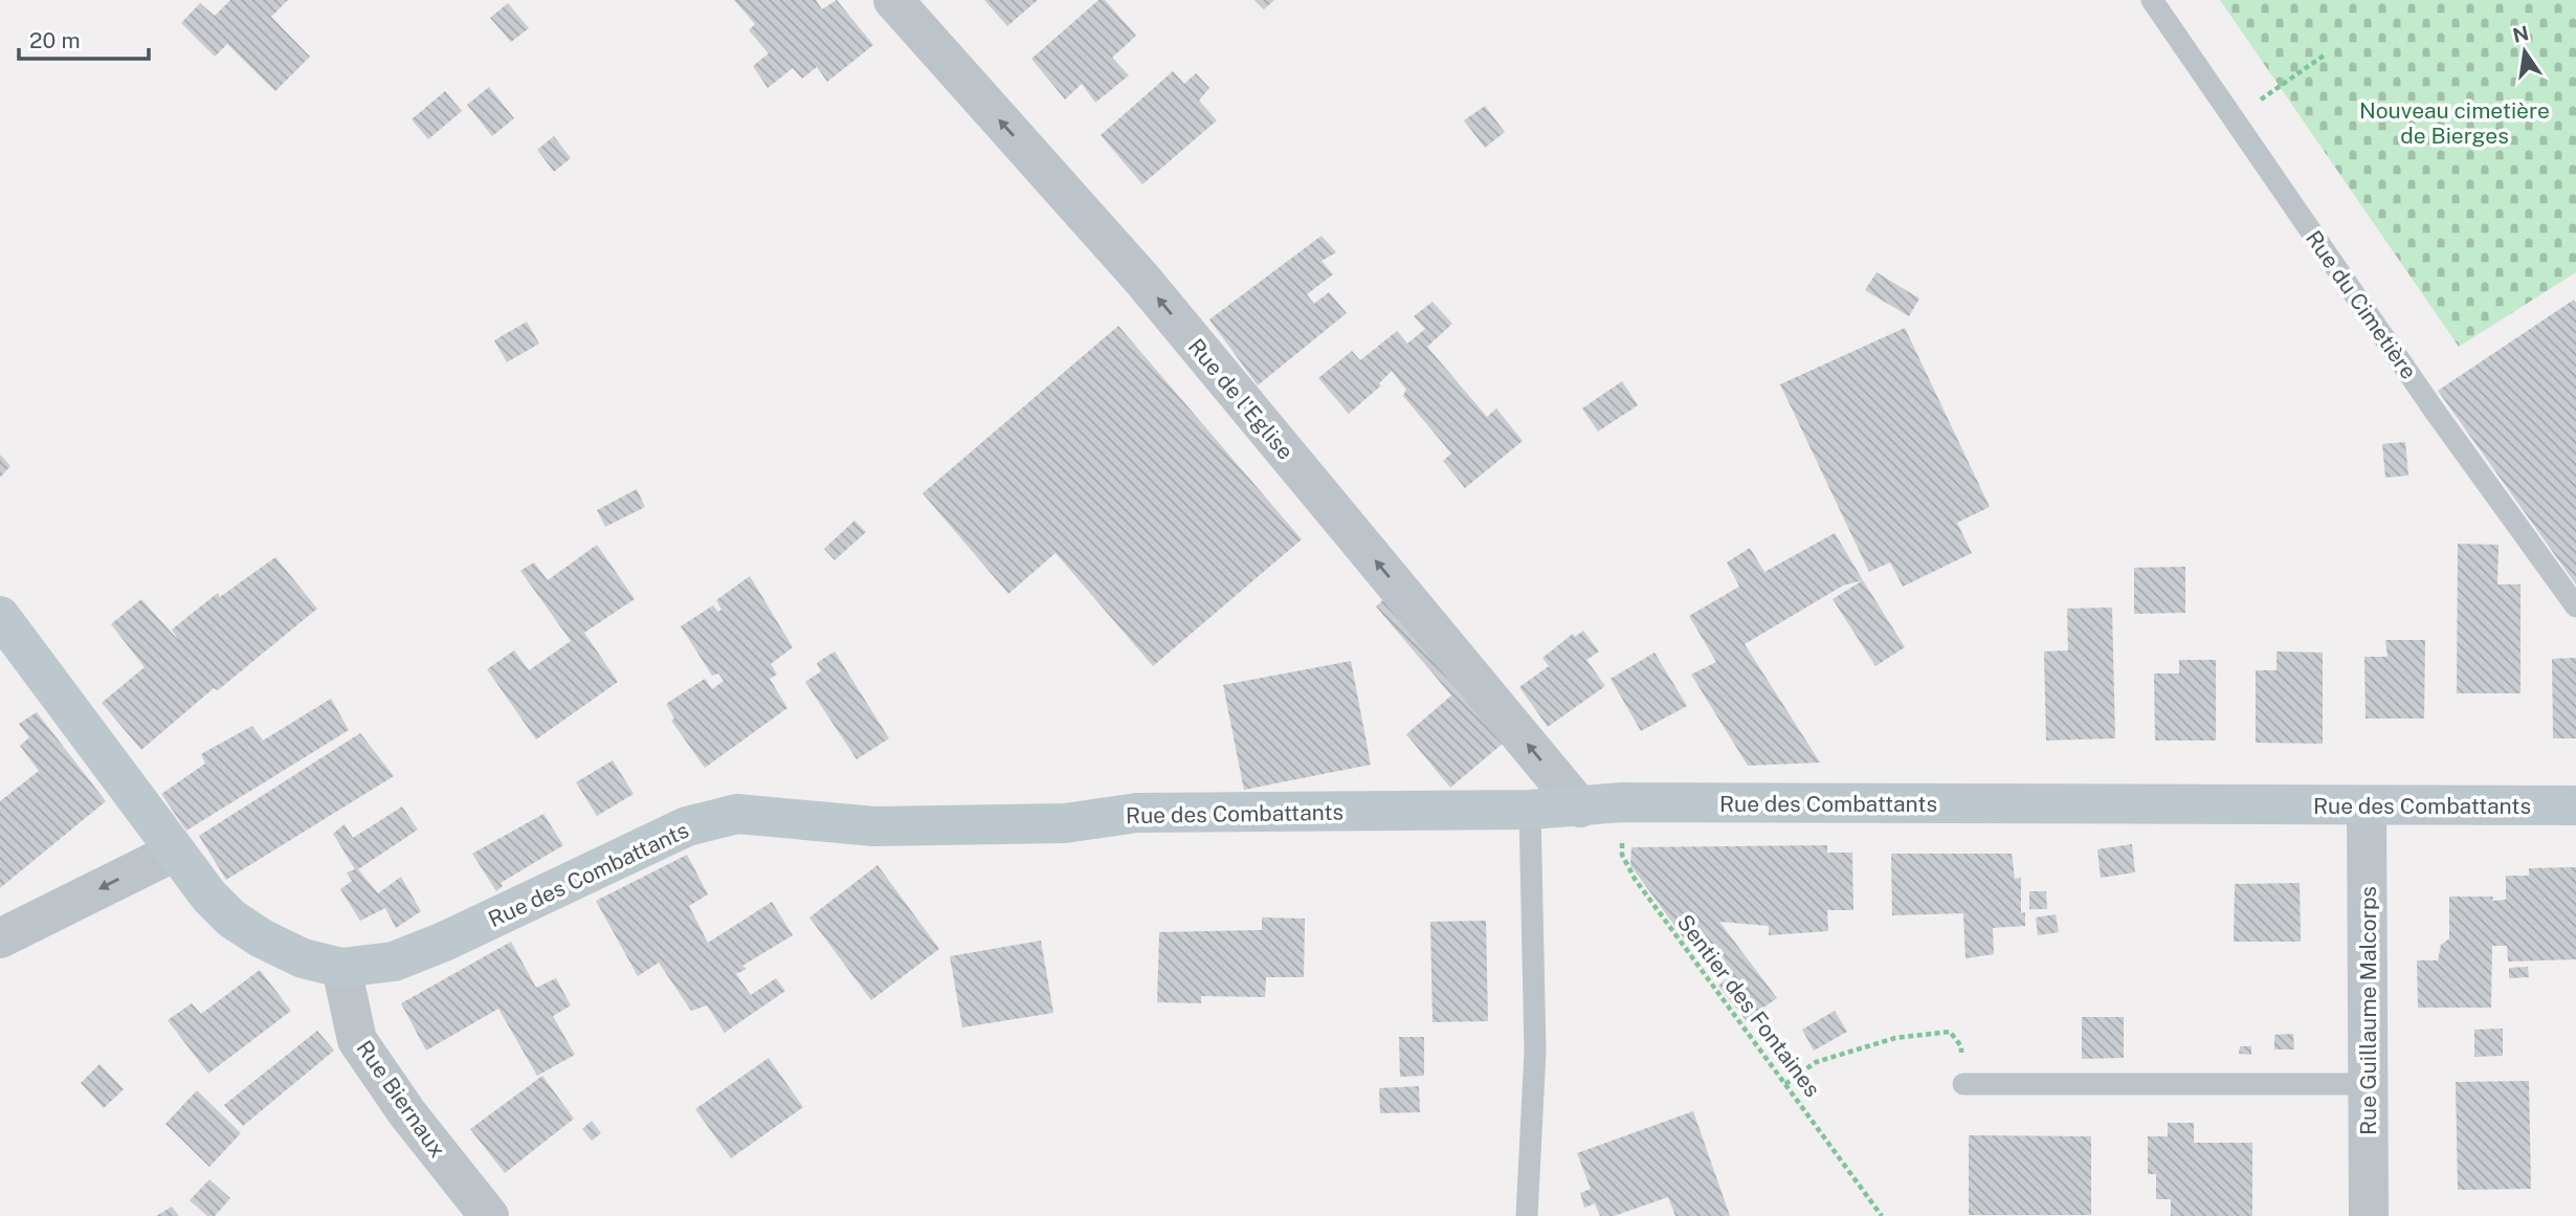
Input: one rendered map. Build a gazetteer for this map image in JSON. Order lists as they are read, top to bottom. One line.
{"streets":{"street":["Rue de l'Eglise","Rue des Combattants","Rue Guillaume Malcorps","Rue Biernaux"],"lane":["Rue du Cimetière"],"path":["Sentier des Fontaines"]},"crossings":[["Rue de l'Eglise","Rue des Combattants"],["Rue des Combattants","Sentier des Fontaines"],["Rue des Combattants","Rue Guillaume Malcorps"],["Rue des Combattants","Rue Biernaux"]],"one_way":["Rue de l'Eglise"],"parks":["Nouveau cimetière de Bierges"],"scale_bar":"20 m","north":"top"}
